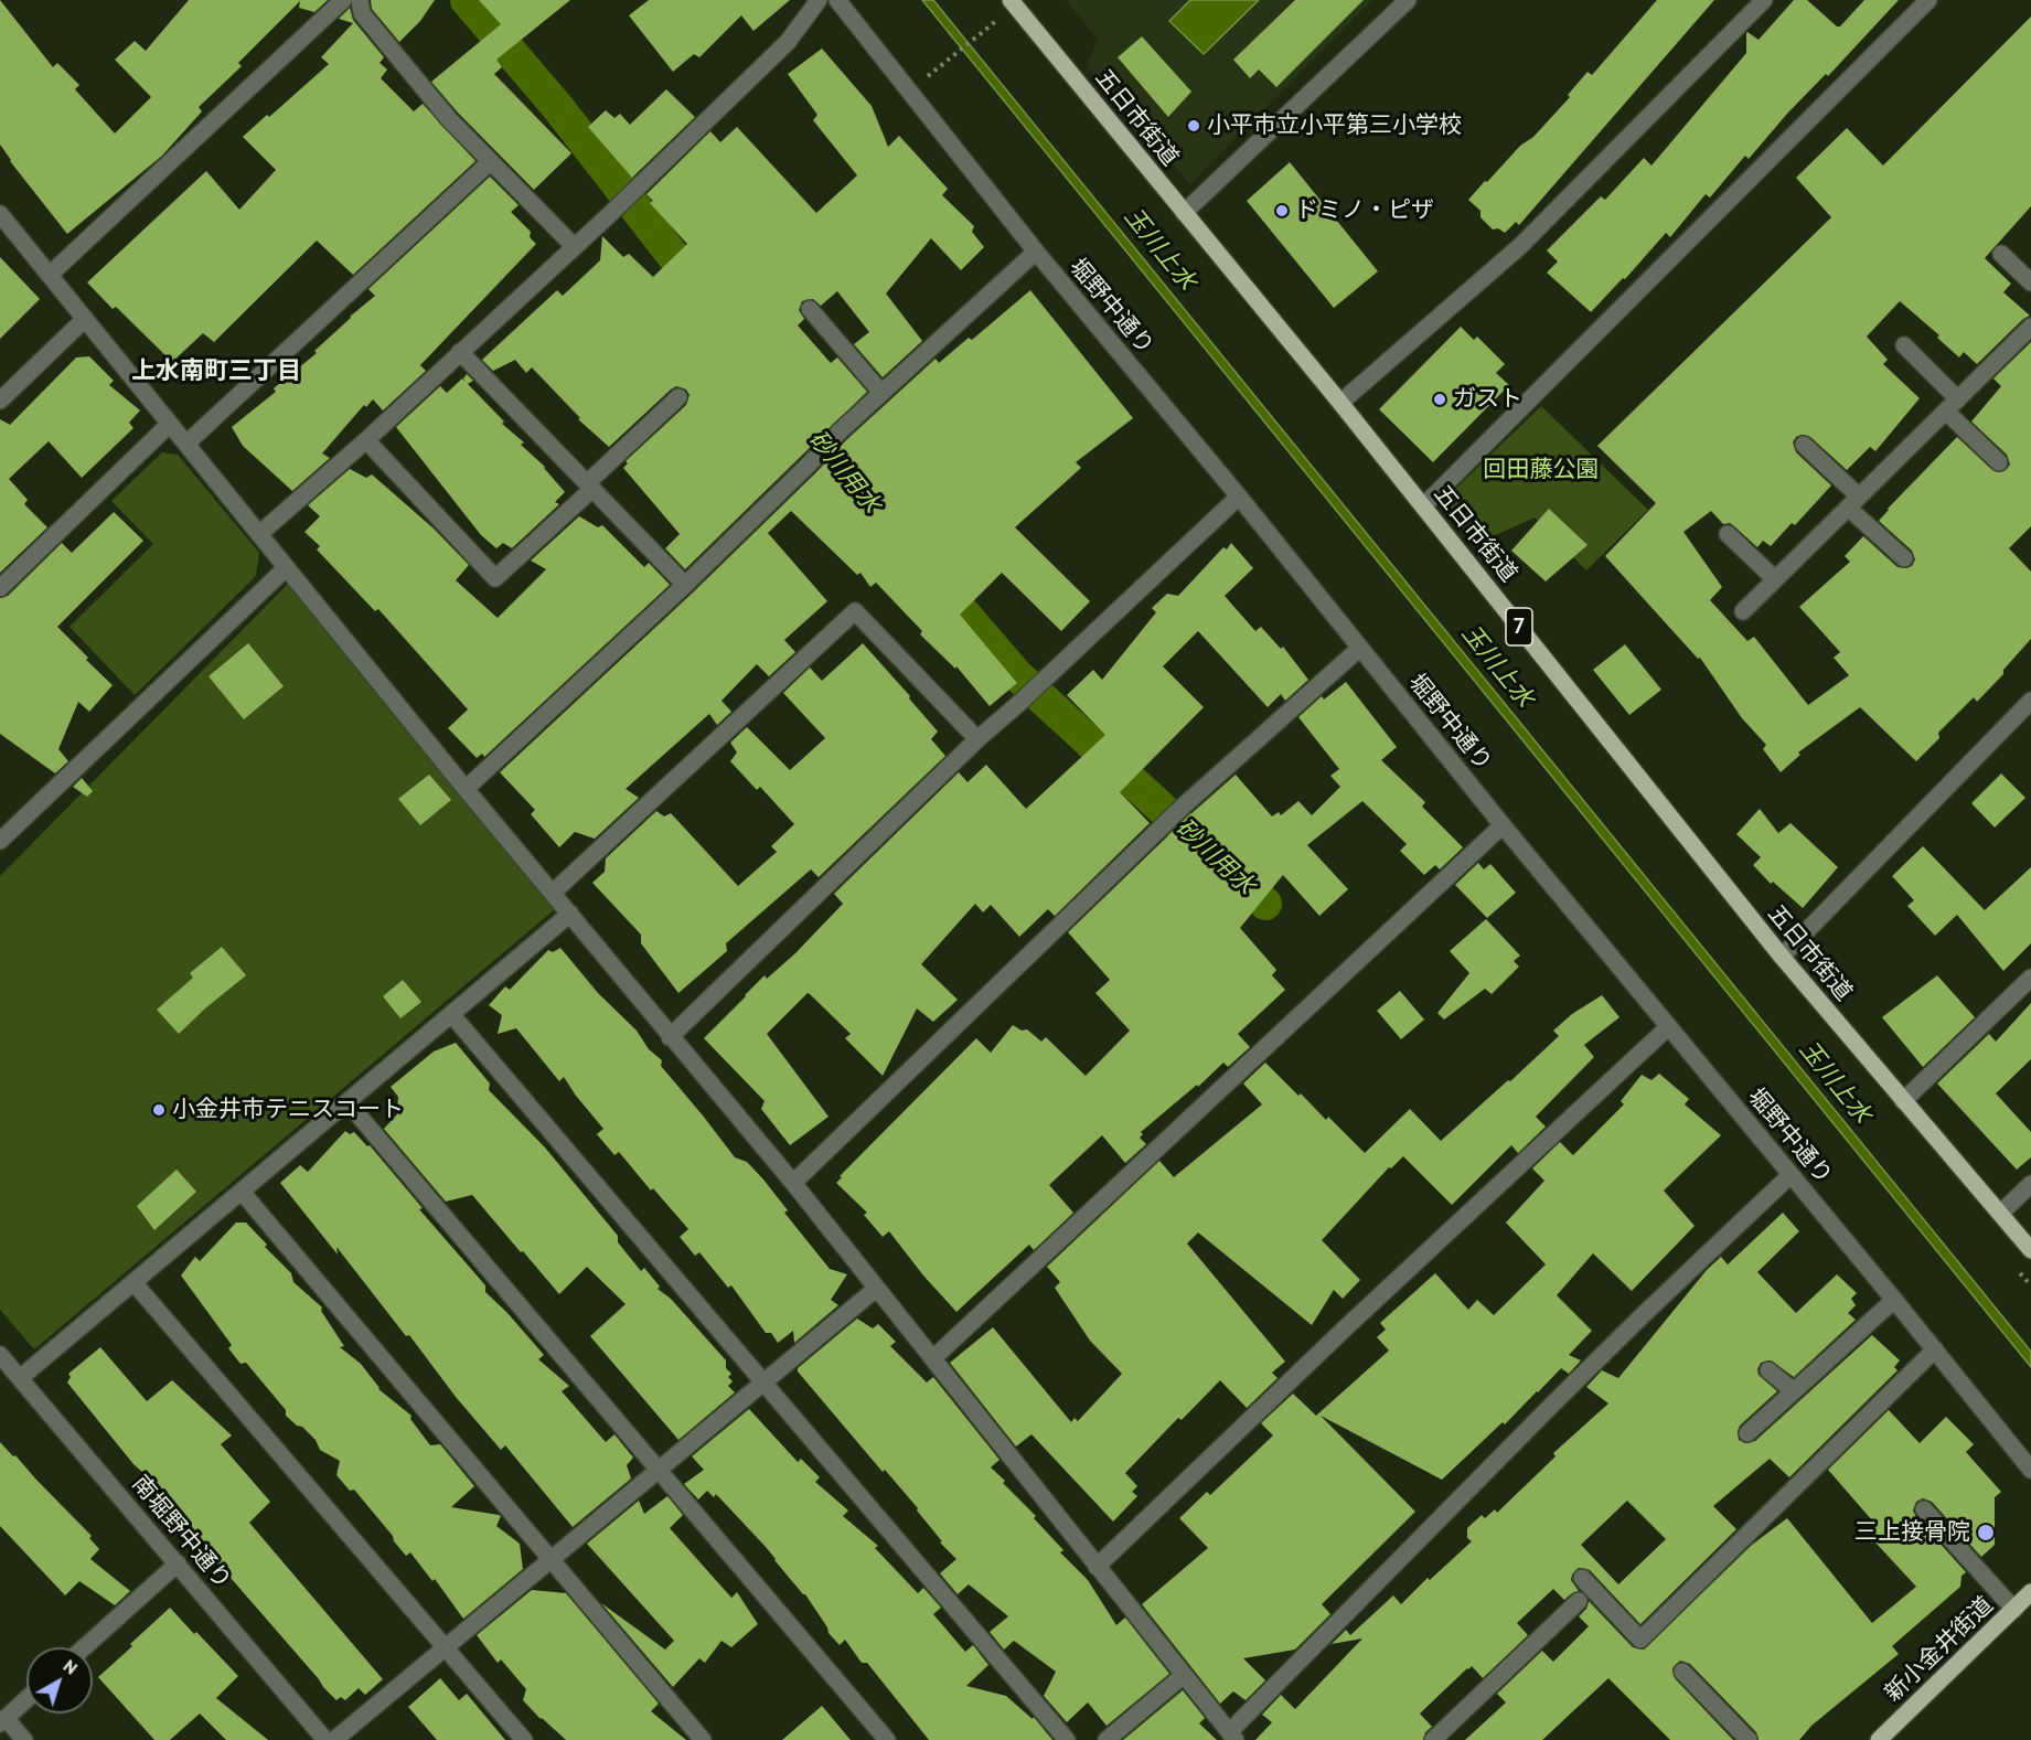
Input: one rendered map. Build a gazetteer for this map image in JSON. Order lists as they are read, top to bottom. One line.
{"streets":{"main road":["五日市街道","7","新小金井街道"],"street":["堀野中通り","南堀野中通り"]},"districts":["上水南町三丁目"],"water":["玉川上水","砂川用水"],"parks":["回田藤公園"],"places":["小平市立小平第三小学校","ドミノ・ピザ","ガスト","小金井市テニスコート","三上接骨院"],"north":"top right"}
